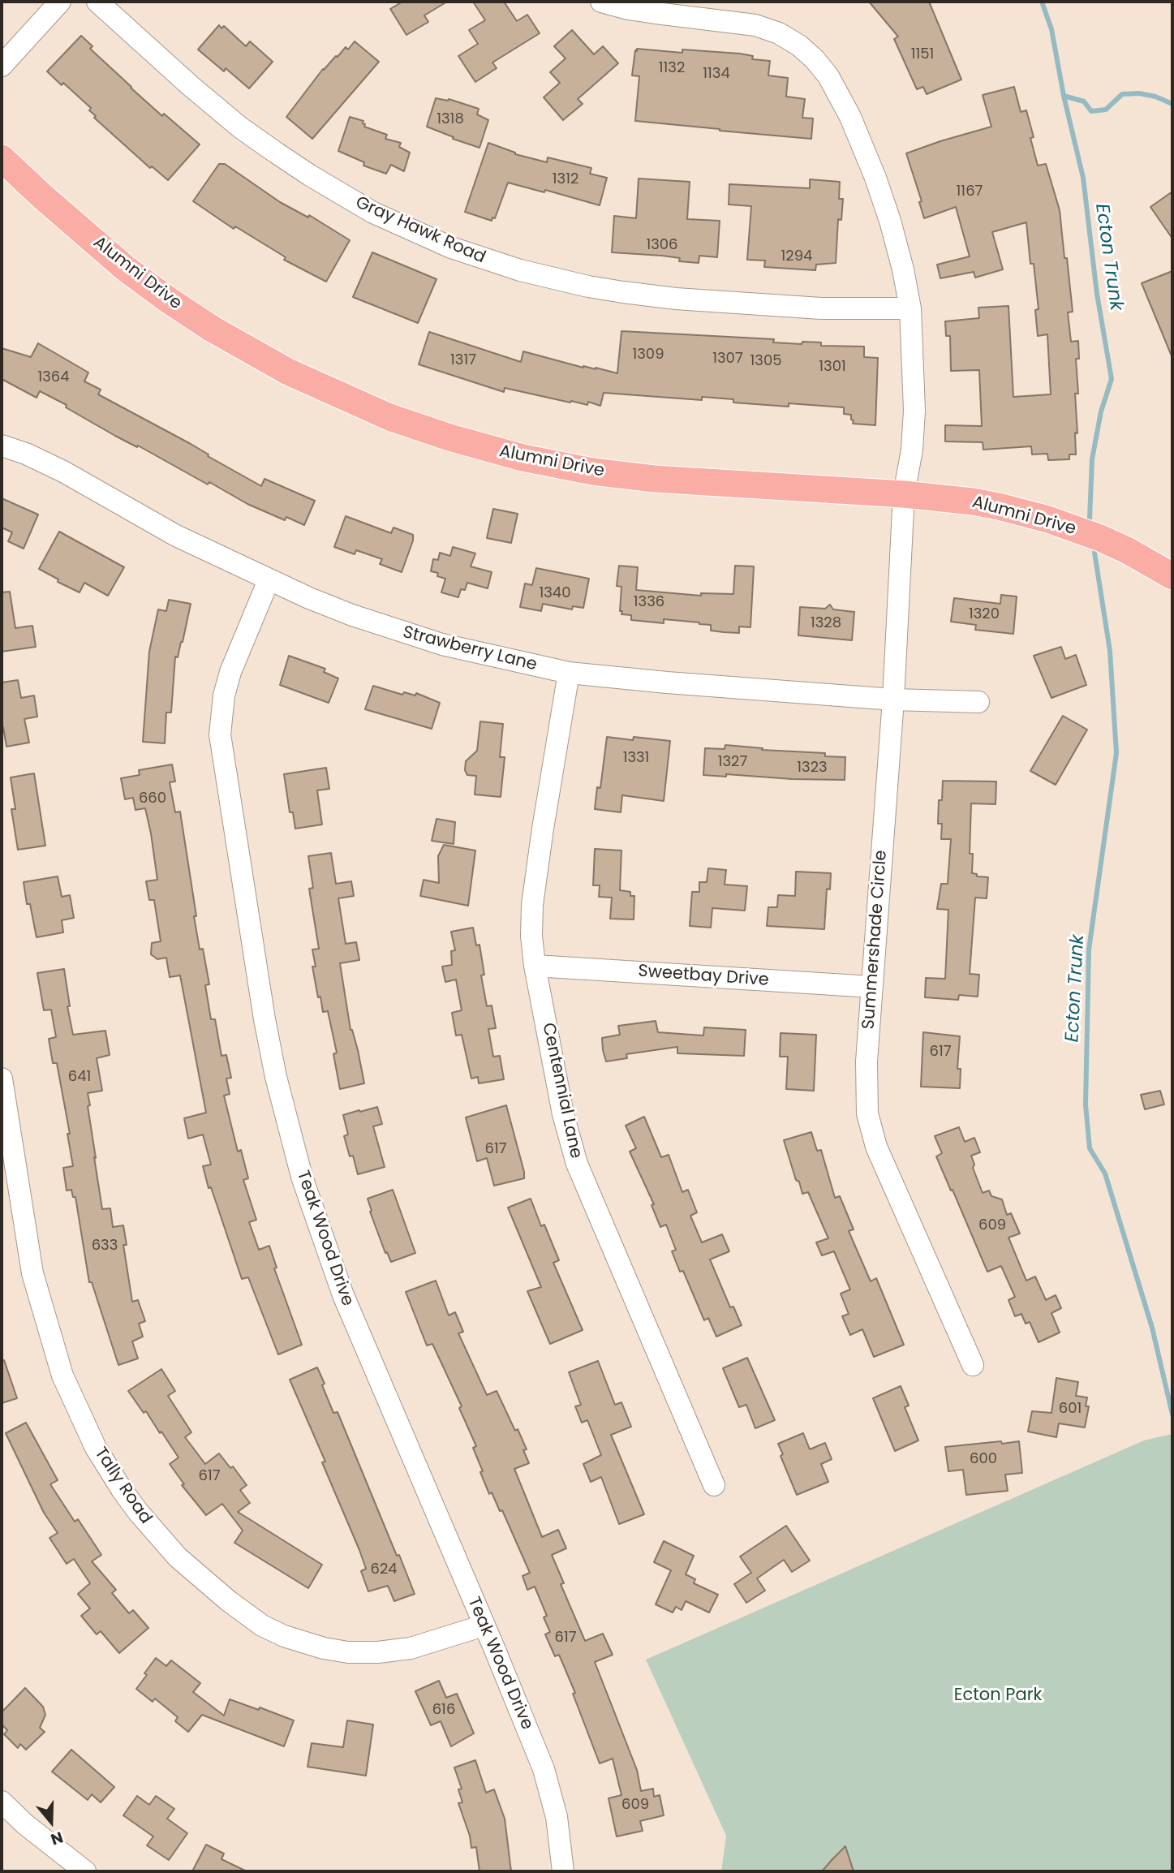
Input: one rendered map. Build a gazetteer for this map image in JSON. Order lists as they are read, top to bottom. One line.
{"streets":{"main road":["Alumni Drive"],"street":["Gray Hawk Road","Strawberry Lane","Summershade Circle","Sweetbay Drive","Centennial Lane","Teak Wood Drive","Tally Road"]},"crossings":[["Gray Hawk Road","Summershade Circle"],["Alumni Drive","Summershade Circle"],["Strawberry Lane","Summershade Circle"],["Strawberry Lane","Centennial Lane"],["Strawberry Lane","Teak Wood Drive"],["Summershade Circle","Sweetbay Drive"],["Sweetbay Drive","Centennial Lane"],["Teak Wood Drive","Tally Road"]],"water":["Ecton Trunk"],"parks":["Ecton Park"],"house_numbers":["1151","1132","1134","1318","1312","1167","1306","1294","1309","1307","1317","1305","1301","1364","1340","1336","1320","1328","1331","1327","1323","660","617","641","617","609","633","601","600","617","624","617","616","609"],"north":"bottom"}
